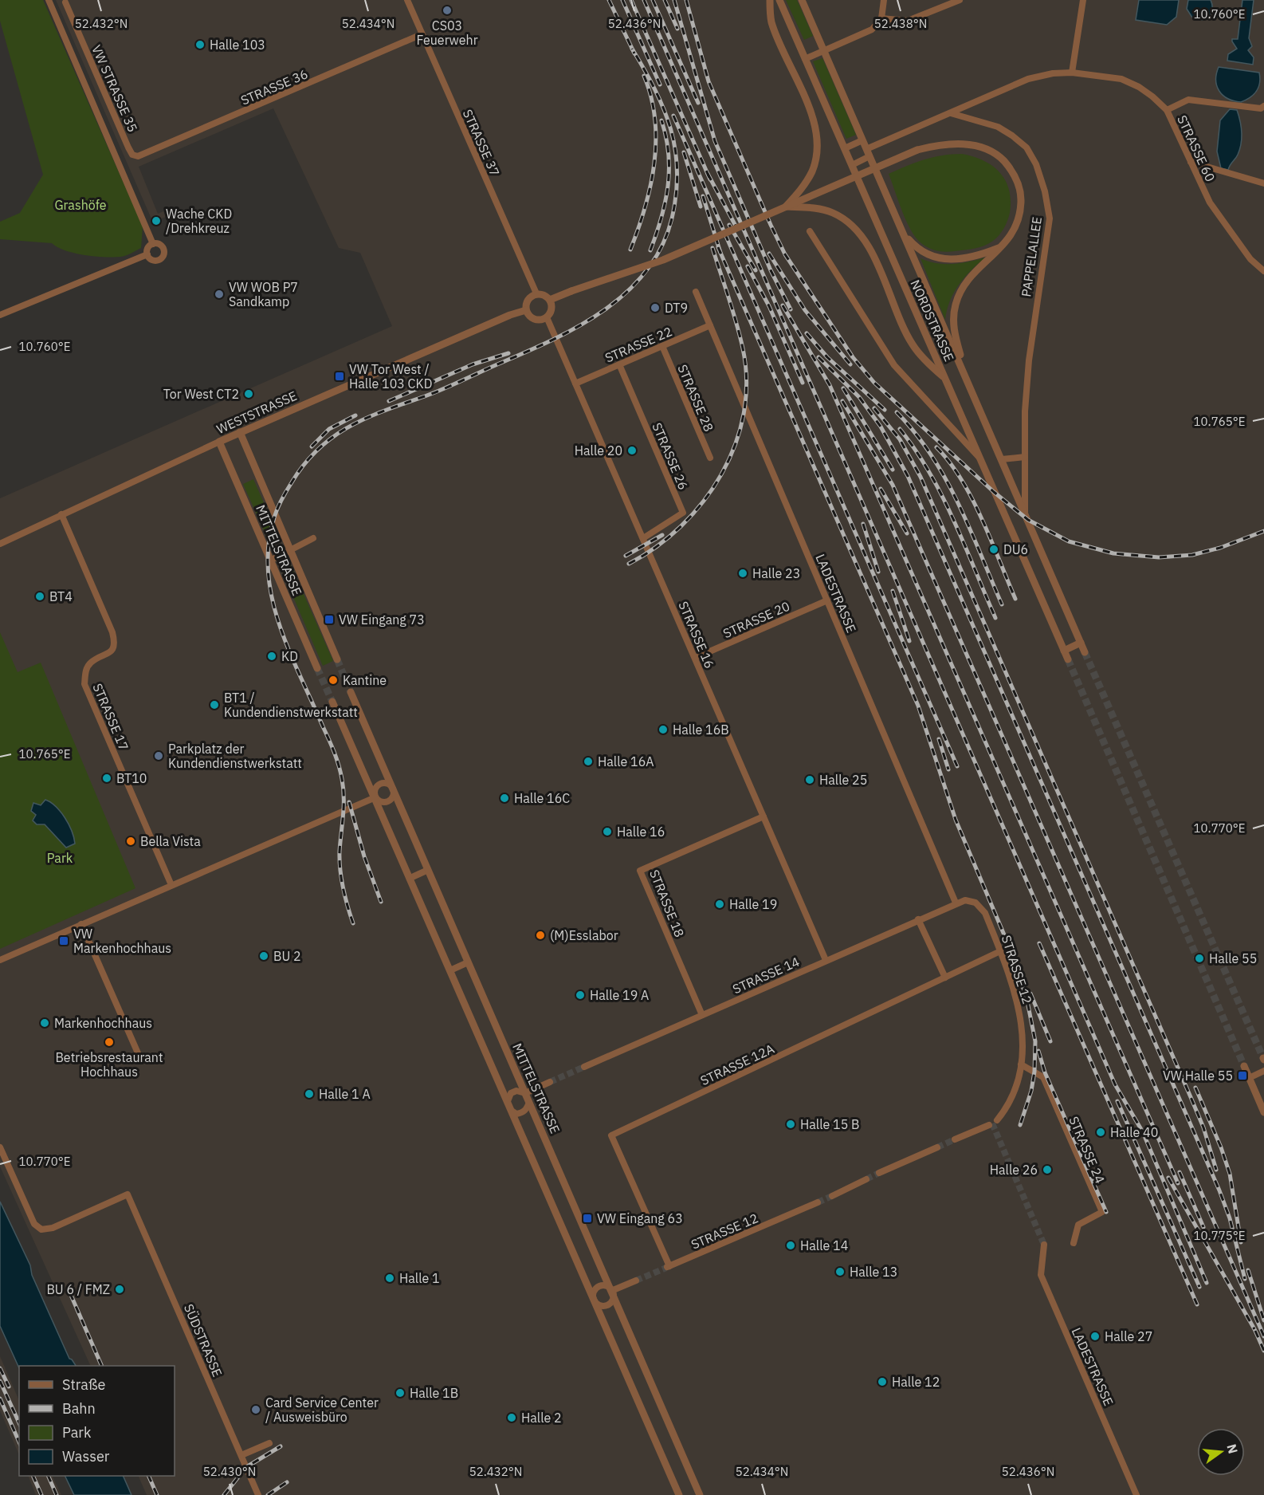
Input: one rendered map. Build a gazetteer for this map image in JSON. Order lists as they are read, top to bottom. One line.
{"streets":{"street":["STRASSE 36","VW STRASSE 35","STRASSE 37","STRASSE 60","PAPPELALLEE","NORDSTRASSE","STRASSE 22","STRASSE 28","WESTSTRASSE","STRASSE 26","MITTELSTRASSE","LADESTRASSE","STRASSE 20","STRASSE 16","STRASSE 17","STRASSE 18","STRASSE 12","STRASSE 14","STRASSE 12A","STRASSE 24","SÜDSTRASSE"]},"crossings":[["STRASSE 36","VW STRASSE 35"],["STRASSE 36","STRASSE 37"],["STRASSE 37","WESTSTRASSE"],["STRASSE 37","STRASSE 16"],["STRASSE 60","PAPPELALLEE"],["STRASSE 60","NORDSTRASSE"],["PAPPELALLEE","NORDSTRASSE"],["STRASSE 22","STRASSE 28"],["STRASSE 22","STRASSE 26"],["STRASSE 22","LADESTRASSE"],["STRASSE 22","STRASSE 16"],["WESTSTRASSE","MITTELSTRASSE"],["WESTSTRASSE","STRASSE 16"],["WESTSTRASSE","STRASSE 17"],["STRASSE 26","STRASSE 16"],["LADESTRASSE","STRASSE 20"],["LADESTRASSE","STRASSE 12"],["LADESTRASSE","STRASSE 14"],["STRASSE 20","STRASSE 16"],["STRASSE 16","STRASSE 18"],["STRASSE 16","STRASSE 14"],["STRASSE 18","STRASSE 14"],["STRASSE 12","STRASSE 14"],["STRASSE 12","STRASSE 12A"],["STRASSE 12","STRASSE 24"]],"parks":["Grashöfe","Park"],"places":{"other":["CS03 Feuerwehr","Halle 103","Wache CKD /Drehkreuz","VW WOB P7 Sandkamp","DT9","Tor West CT2","Halle 20","DU6","Halle 23","BT4","KD","Kantine","BT1 / Kundendienstwerkstatt","Halle 16B","Parkplatz der Kundendienstwerkstatt","Halle 16A","BT10","Halle 25","Halle 16C","Halle 16","Bella Vista","Halle 19","(M)Esslabor","BU 2","Halle 55","Halle 19 A","Markenhochhaus","Betriebsrestaurant Hochhaus","Halle 1 A","Halle 15 B","Halle 40","Halle 26","Halle 14","Halle 13","Halle 1","BU 6 / FMZ","Halle 27","Halle 12","Halle 1B","Card Service Center / Ausweisbüro","Halle 2"],"transit":["VW Tor West / Halle 103 CKD","VW Eingang 73","VW Markenhochhaus","VW Halle 55","VW Eingang 63"]},"legend":["Straße","Bahn","Park","Wasser"],"north":"right","coordinates":["10.760°E","52.432°N","52.434°N","52.436°N","52.438°N","10.765°E","10.770°E","10.775°E","52.430°N"]}
